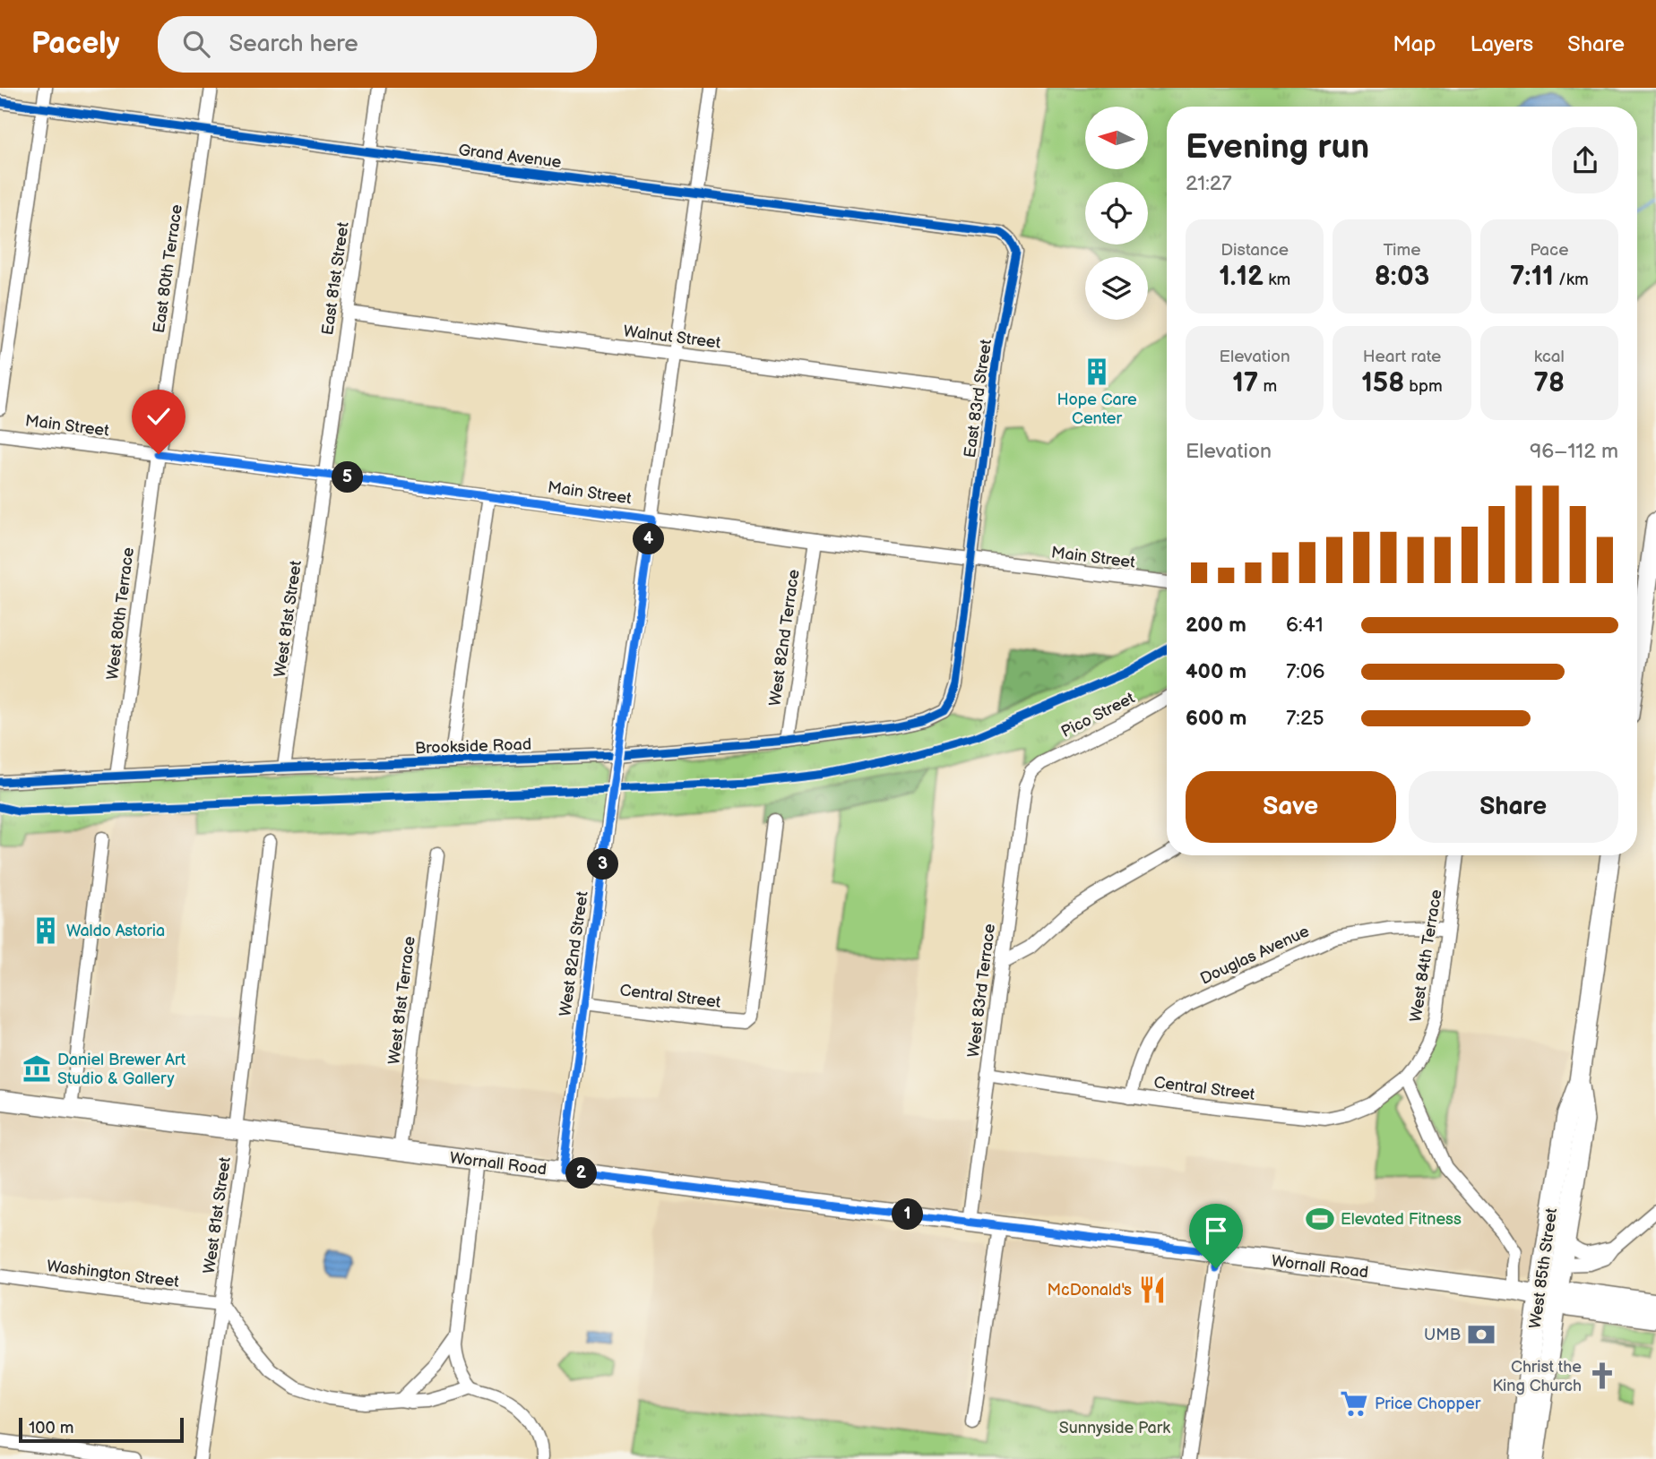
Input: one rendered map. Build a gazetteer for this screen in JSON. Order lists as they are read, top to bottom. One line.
{"streets":{"main road":["Wornall Road","West 85th Street"],"street":["Grand Avenue","East 80th Terrace","East 81st Street","Walnut Street","East 83rd Street","Main Street","West 80th Terrace","West 81st Street","West 82nd Terrace","Pico Street","Brookside Road","West 82nd Street","Douglas Avenue","West 84th Terrace","West 83rd Terrace","Central Street","West 81st Terrace","Washington Street"]},"crossings":[["Grand Avenue","East 80th Terrace"],["Grand Avenue","East 81st Street"],["Grand Avenue","East 83rd Street"],["Grand Avenue","West 82nd Street"],["East 80th Terrace","Main Street"],["East 80th Terrace","West 80th Terrace"],["East 81st Street","Walnut Street"],["East 81st Street","Main Street"],["East 81st Street","West 81st Street"],["Walnut Street","East 83rd Street"],["Walnut Street","West 82nd Street"],["East 83rd Street","Main Street"],["East 83rd Street","Brookside Road"],["Main Street","West 80th Terrace"],["Main Street","West 81st Street"],["Main Street","West 82nd Terrace"],["Main Street","West 82nd Street"],["West 80th Terrace","Brookside Road"],["West 81st Street","Brookside Road"],["West 81st Street","Wornall Road"],["West 81st Street","Washington Street"],["West 82nd Terrace","Brookside Road"],["Pico Street","West 83rd Terrace"],["Brookside Road","West 82nd Street"],["West 82nd Street","Central Street"],["West 82nd Street","Wornall Road"],["Douglas Avenue","West 84th Terrace"],["Douglas Avenue","Central Street"],["West 84th Terrace","Central Street"],["West 83rd Terrace","Central Street"],["West 83rd Terrace","Wornall Road"],["West 81st Terrace","Wornall Road"],["Wornall Road","West 85th Street"]],"parks":["Sunnyside Park"],"places":{"building":["Hope Care Center","Waldo Astoria"],"museum":["Daniel Brewer Art Studio & Gallery"],"sports":["Elevated Fitness"],"restaurant":["McDonald's"],"bank":["UMB"],"church":["Christ the King Church"],"supermarket":["Price Chopper"]},"scale_bar":"100 m","north":"left","page":{"header":"Pacely","search":"Search here","nav":["Map","Layers","Share"],"heading":["Evening run","21:27"],"stats":[["Distance","1.12 km"],["Time","8:03"],["Pace","7:11 /km"],["Elevation","17 m"],["Heart rate","158 bpm"],["kcal","78"]],"chart":["Elevation","96–112 m"],"pins":["5","4","3","2","1"],"list":[{"name":"200 m","note":"6:41"},{"name":"400 m","note":"7:06"},{"name":"600 m","note":"7:25"}],"buttons":["Save","Share"],"scale":"100 m"}}
